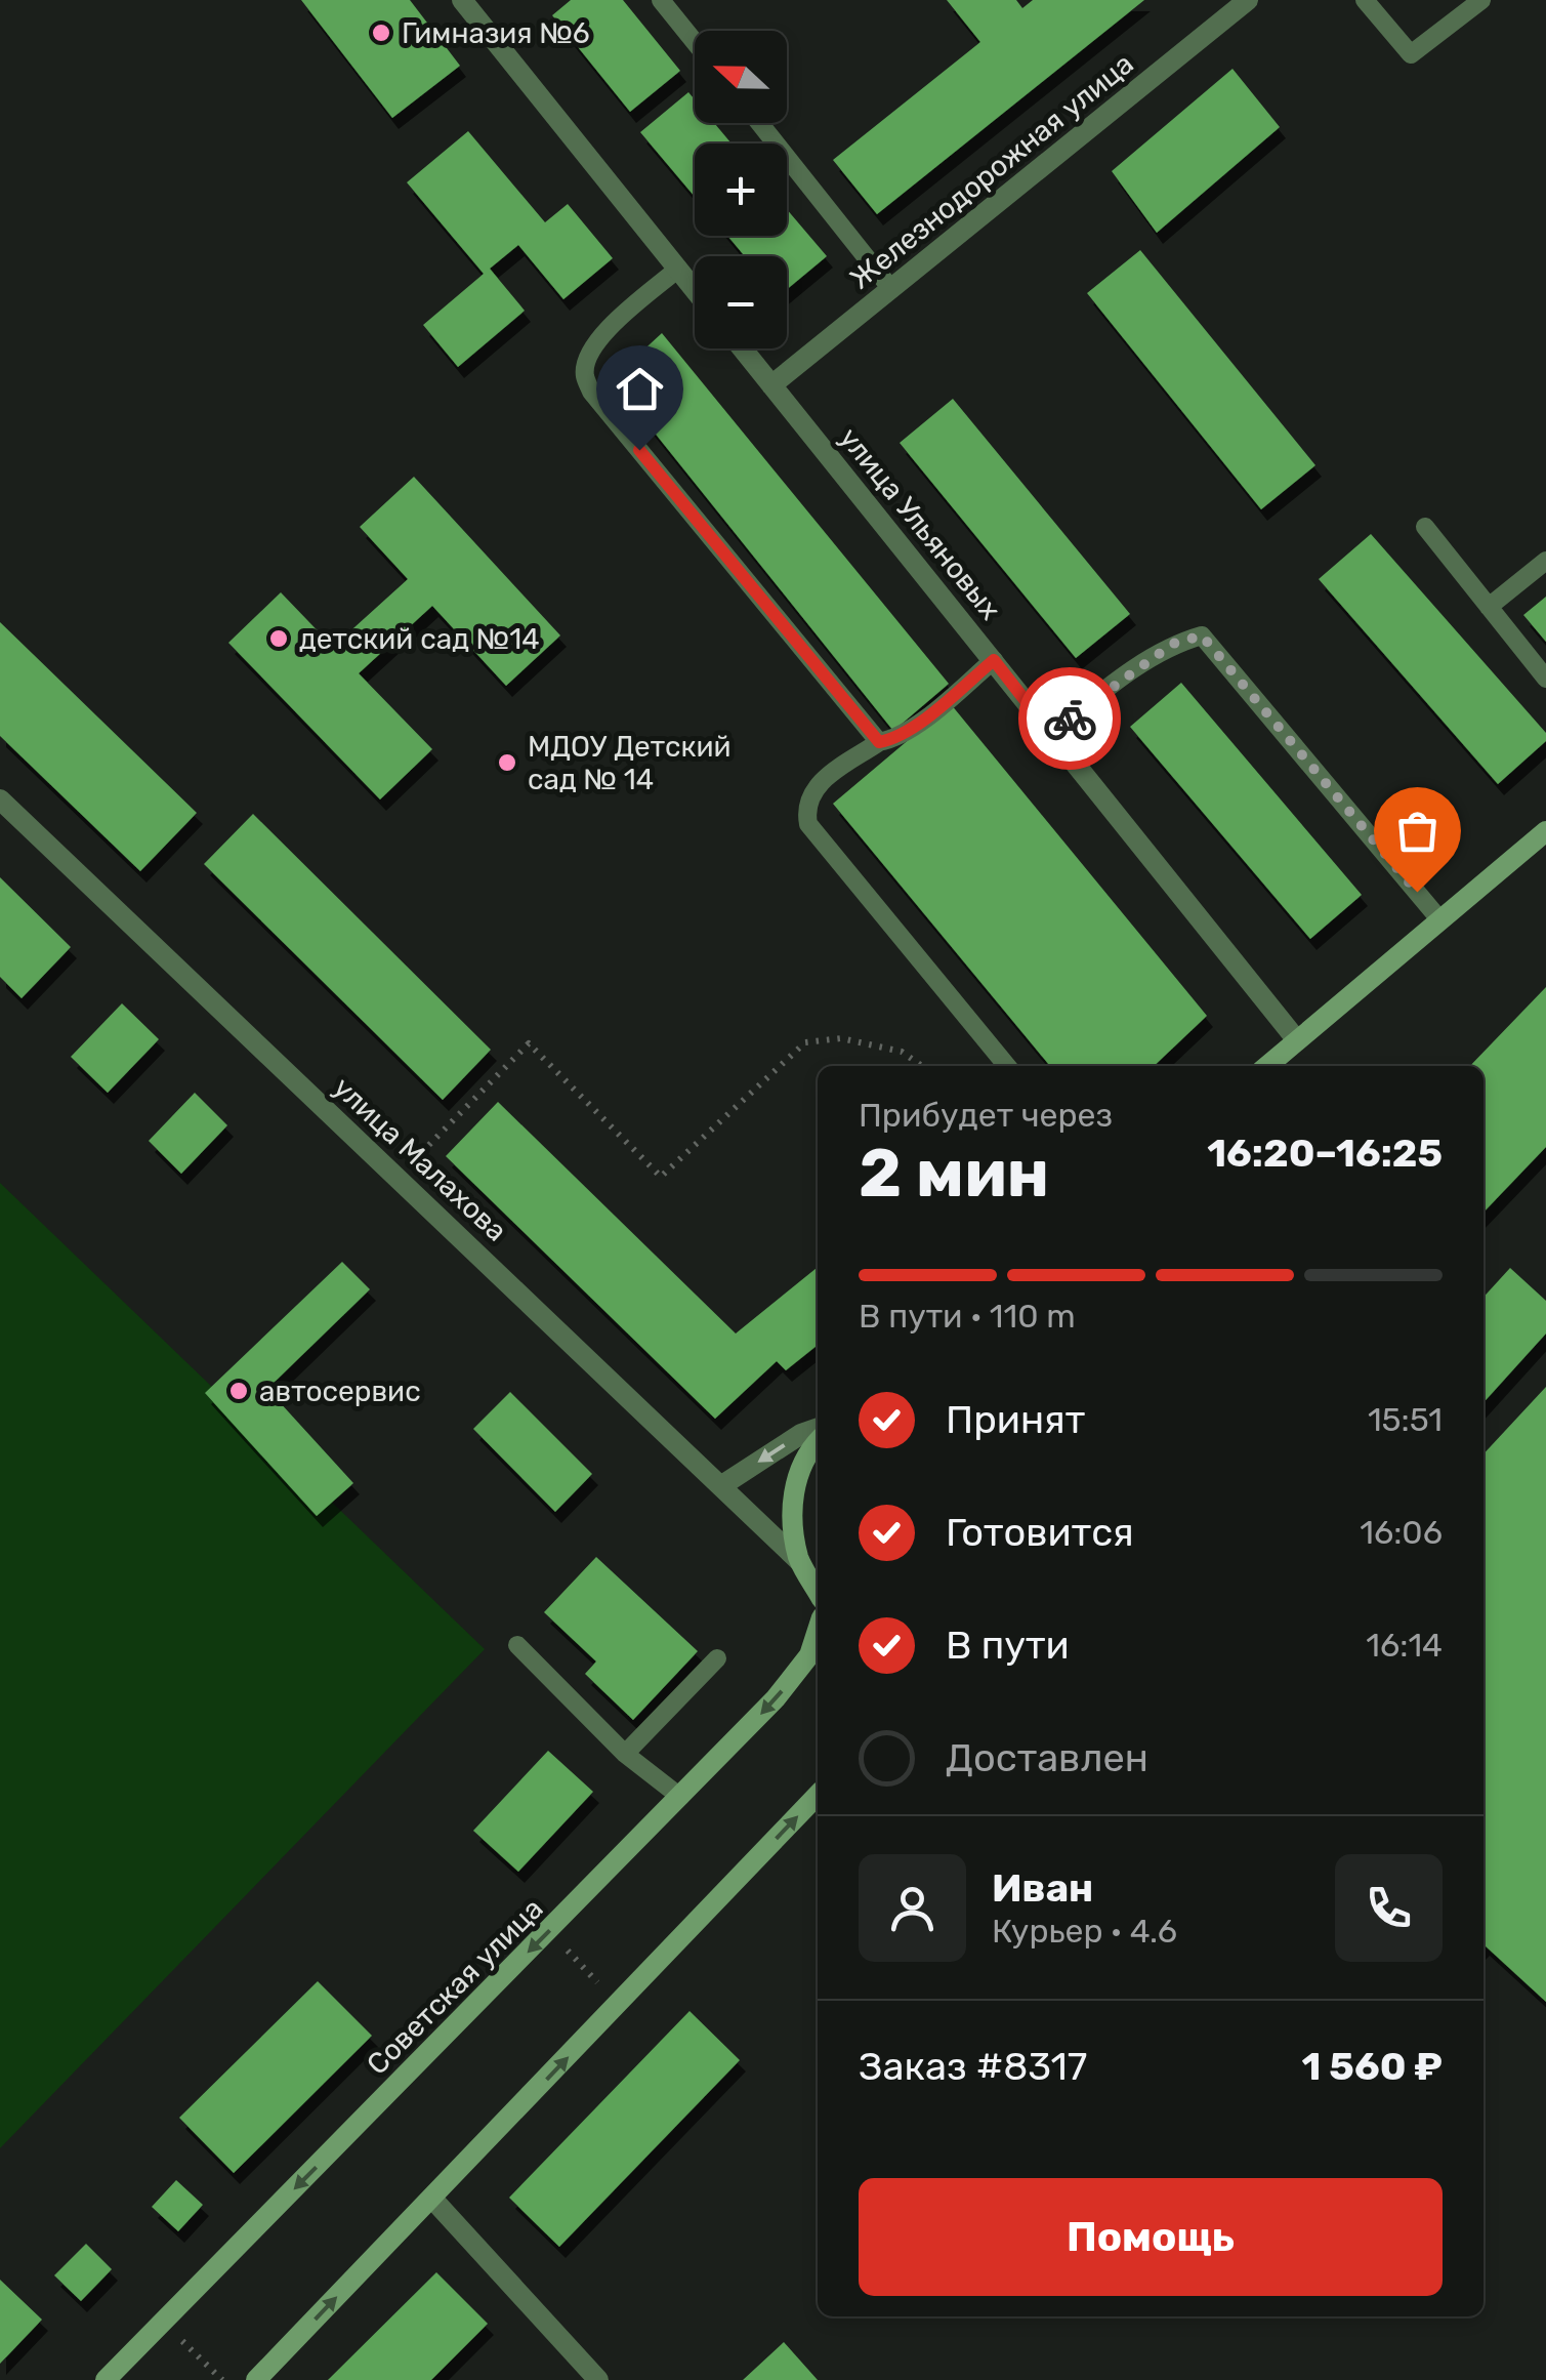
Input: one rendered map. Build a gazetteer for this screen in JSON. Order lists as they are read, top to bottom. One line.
{"streets":{"main road":["Советская улица"],"street":["Железнодорожная улица","улица Ульяновых","улица Малахова"]},"crossings":[["Железнодорожная улица","улица Ульяновых"]],"places":["Гимназия №6","детский сад №14","МДОУ Детский сад № 14","автосервис"],"north":"left","page":{"map_buttons":["+","−"],"heading":["2 мин","Прибудет через","16:20–16:25"],"panel":["Иван","Курьер · 4.6","Заказ #8317","1 560 ₽"],"bar":"В пути · 110 m","list":[["Принят","15:51"],["Готовится","16:06"],["В пути","16:14"],"Доставлен"],"buttons":"Помощь"}}
